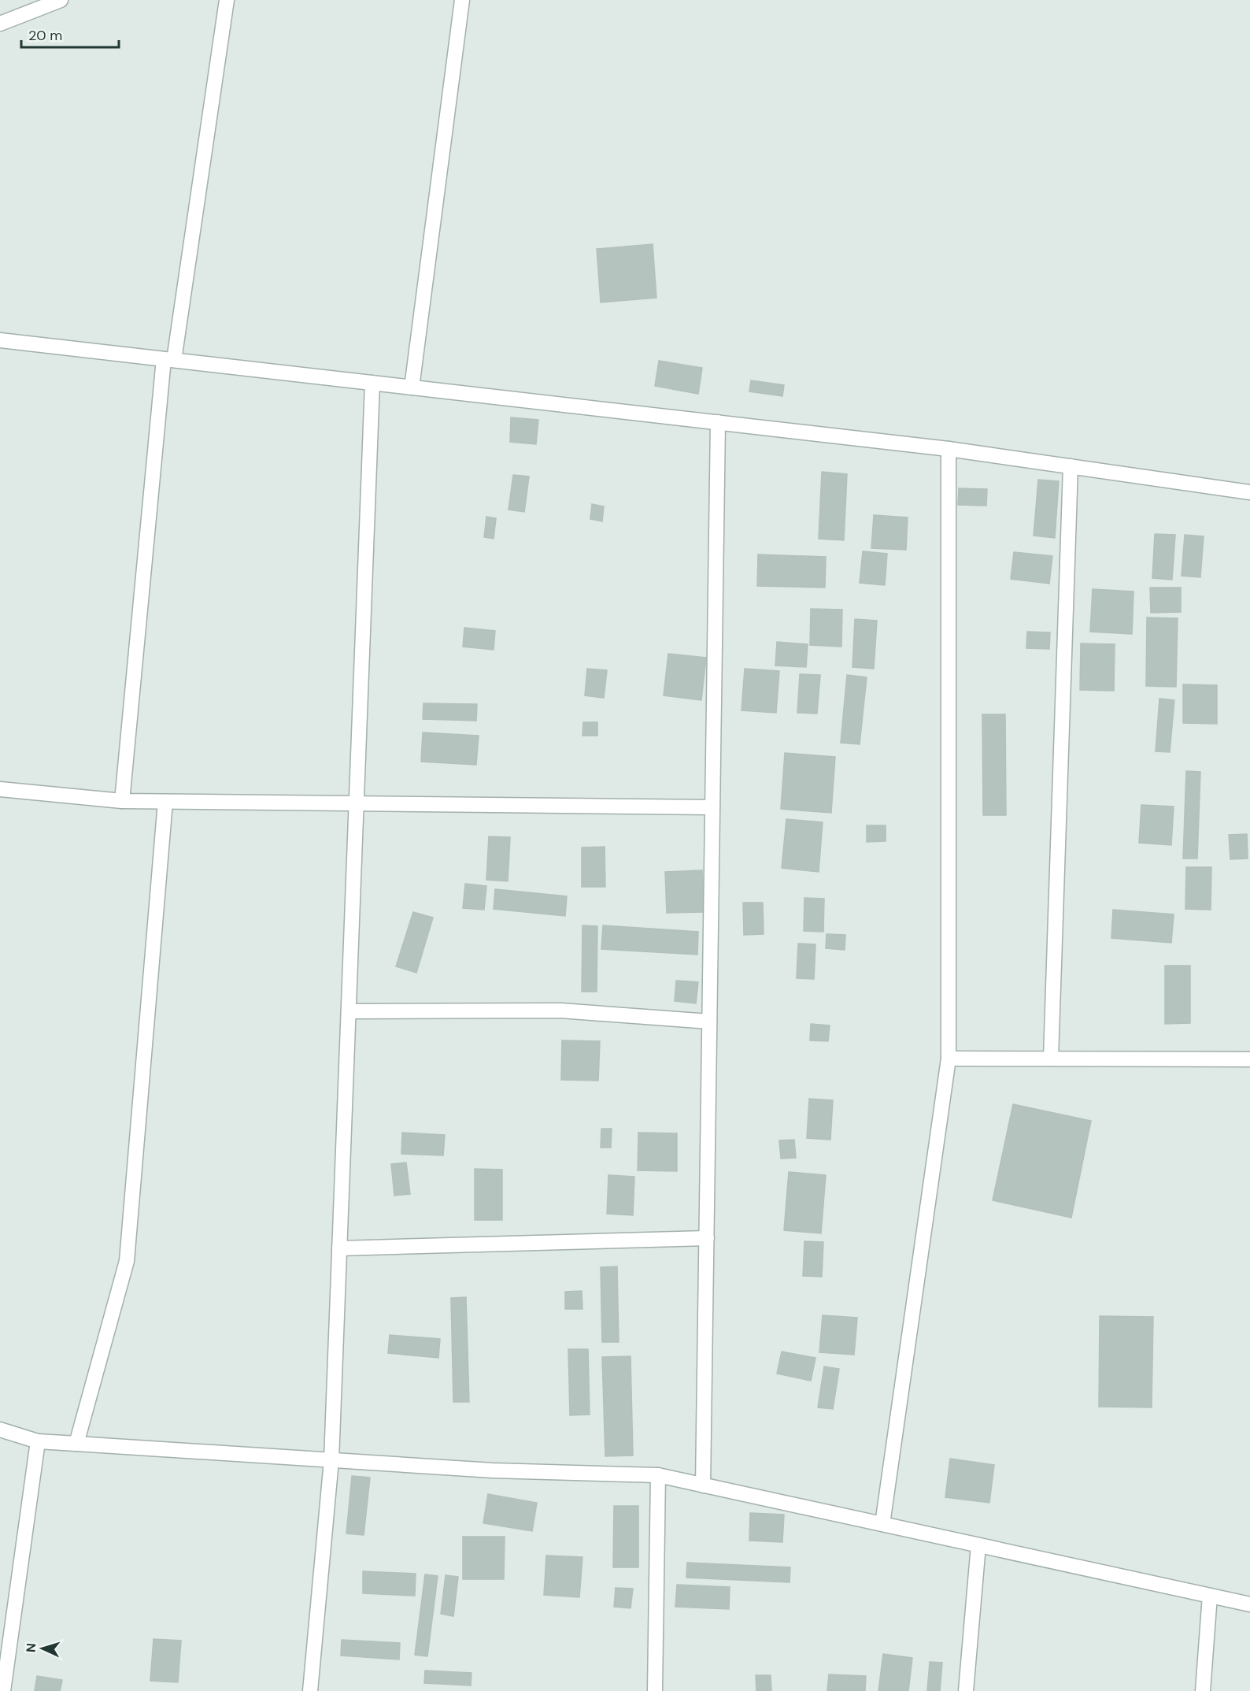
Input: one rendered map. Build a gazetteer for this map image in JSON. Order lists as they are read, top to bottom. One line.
{"scale_bar":"20 m","north":"left"}
